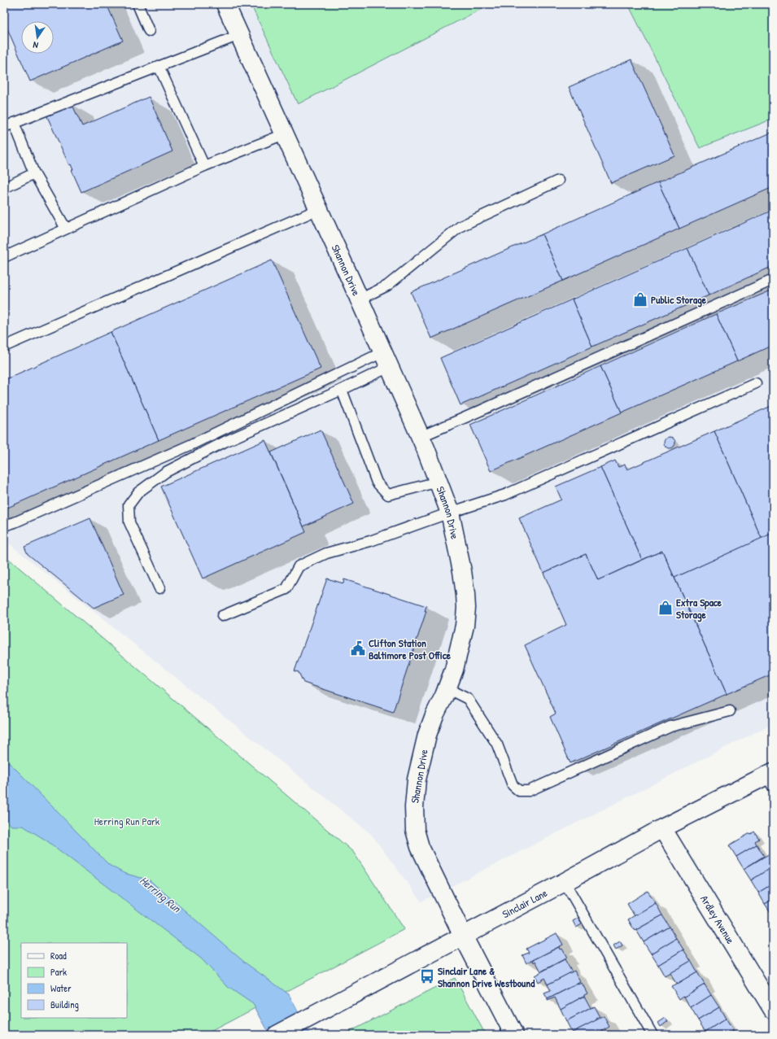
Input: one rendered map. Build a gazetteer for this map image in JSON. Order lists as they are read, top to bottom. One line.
{"streets":{"street":["Shannon Drive","Sinclair Lane","Ardley Avenue"]},"crossings":[["Shannon Drive","Sinclair Lane"],["Sinclair Lane","Ardley Avenue"]],"water":["Herring Run"],"parks":["Herring Run Park"],"places":{"shop":["Public Storage","Extra Space Storage"],"public building":["Clifton Station Baltimore Post Office"],"bus stop":["Sinclair Lane & Shannon Drive Westbound"]},"legend":["Road","Park","Water","Building"],"north":"bottom"}
